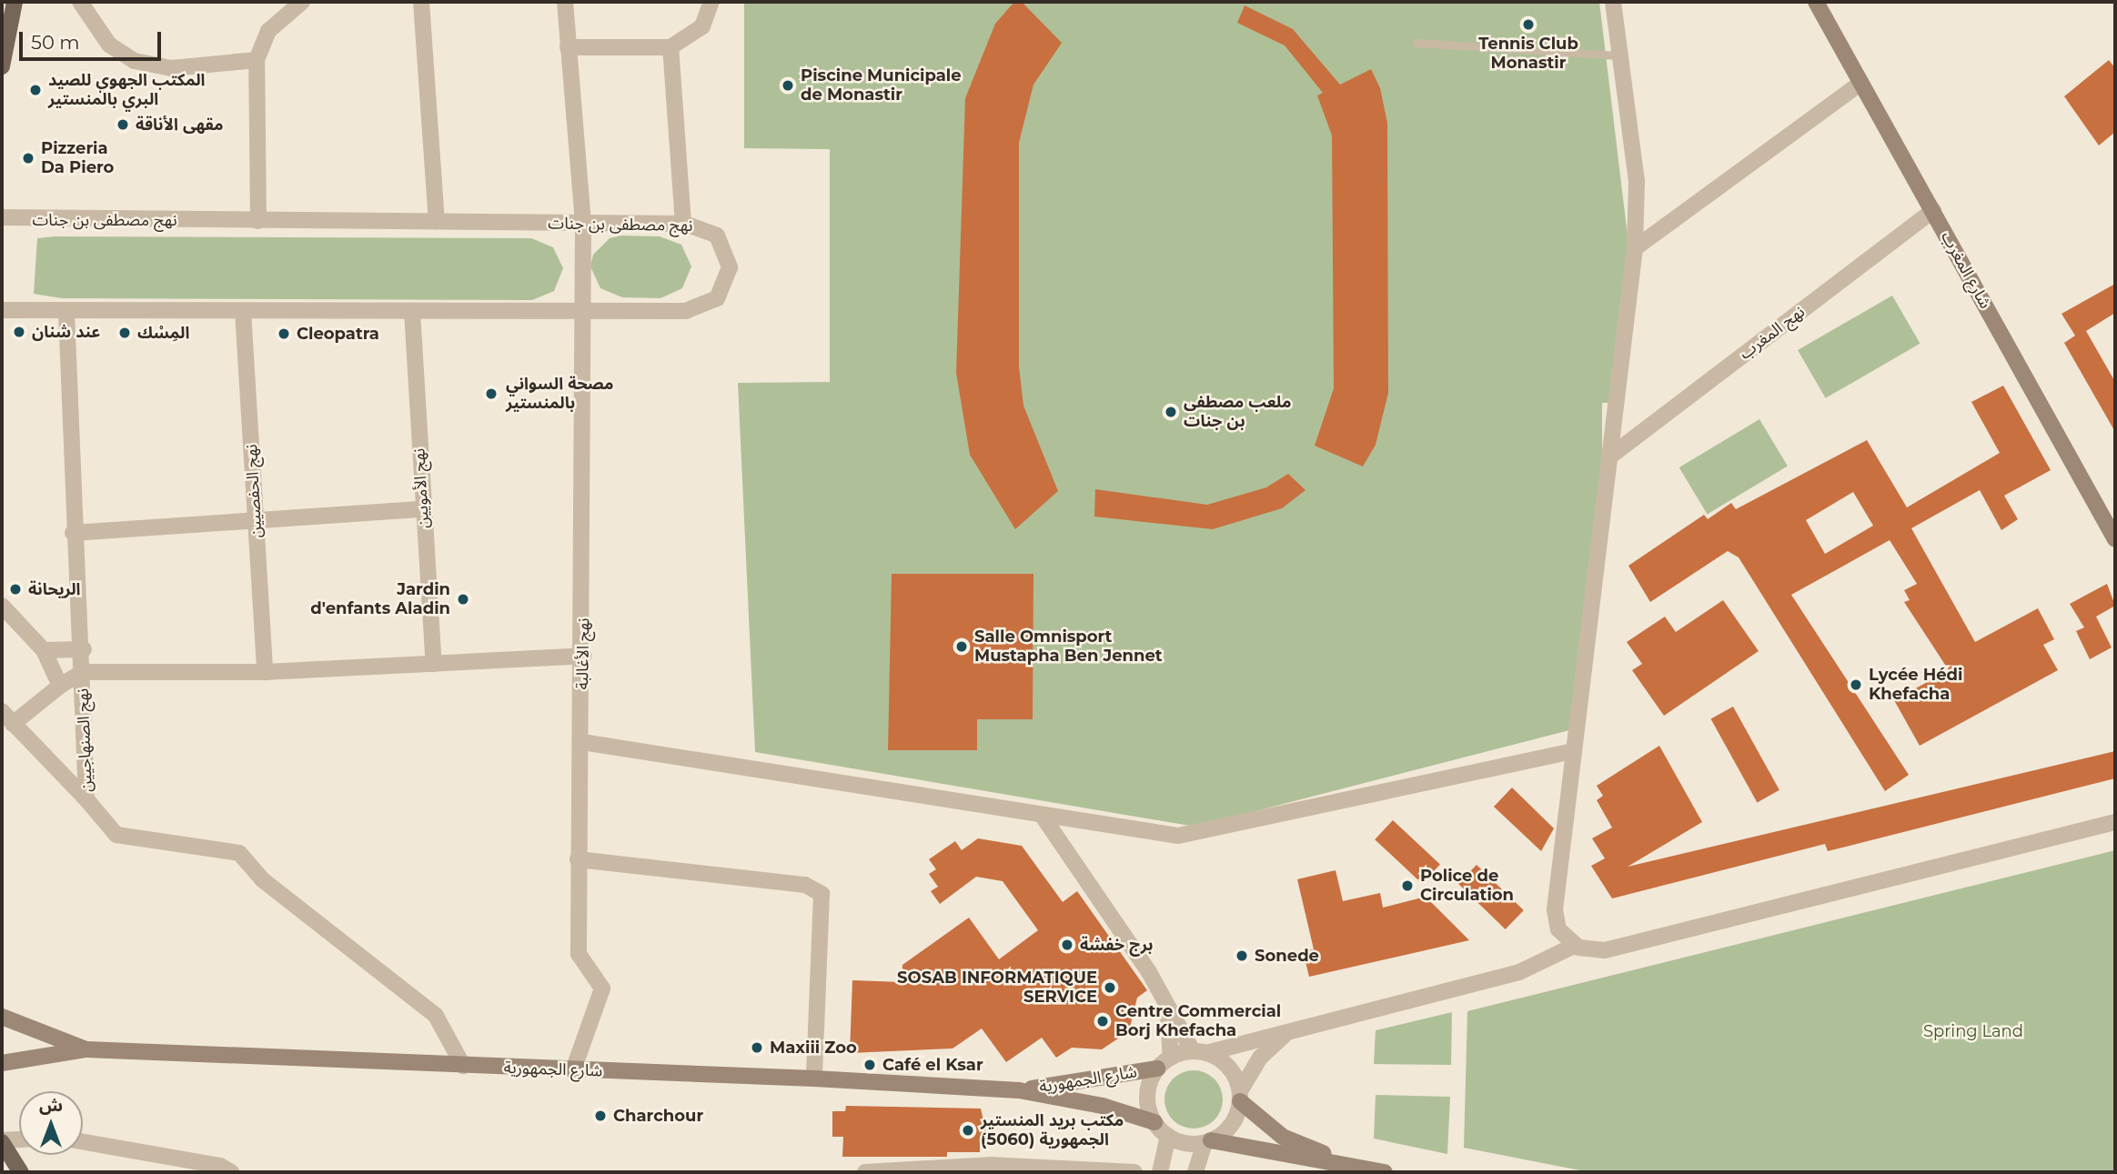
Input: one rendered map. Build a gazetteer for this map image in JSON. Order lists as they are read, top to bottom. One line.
{"streets":{"main road":["شارع المغرب","شارع الجمهورية"],"street":["نهج مصطفى بن جنات","نهج المغرب","نهج الأمويين","نهج الحفصيين","نهج الأغالبة","نهج الصنهاجيين"]},"crossings":[["نهج مصطفى بن جنات","نهج الأمويين"],["نهج مصطفى بن جنات","نهج الحفصيين"],["نهج مصطفى بن جنات","نهج الأغالبة"],["نهج مصطفى بن جنات","نهج الصنهاجيين"],["شارع المغرب","نهج المغرب"],["نهج الأغالبة","شارع الجمهورية"],["نهج الصنهاجيين","شارع الجمهورية"]],"parks":["Spring Land"],"places":["Tennis Club Monastir","Piscine Municipale de Monastir","المكتب الجهوي للصيد البري بالمنستير","مقهى الأناقة","Pizzeria Da Piero","عند شنان","المِسْك","Cleopatra","مصحة السواني بالمنستير","ملعب مصطفى بن جنات","الريحانة","Jardin d'enfants Aladin","Salle Omnisport Mustapha Ben Jennet","Lycée Hédi Khefacha","Police de Circulation","برج خفشة","Sonede","SOSAB INFORMATIQUE SERVICE","Centre Commercial Borj Khefacha","Maxiii Zoo","Café el Ksar","Charchour","مكتب بريد المنستير الجمهورية (5060)"],"scale_bar":"50 m","north":"top"}
